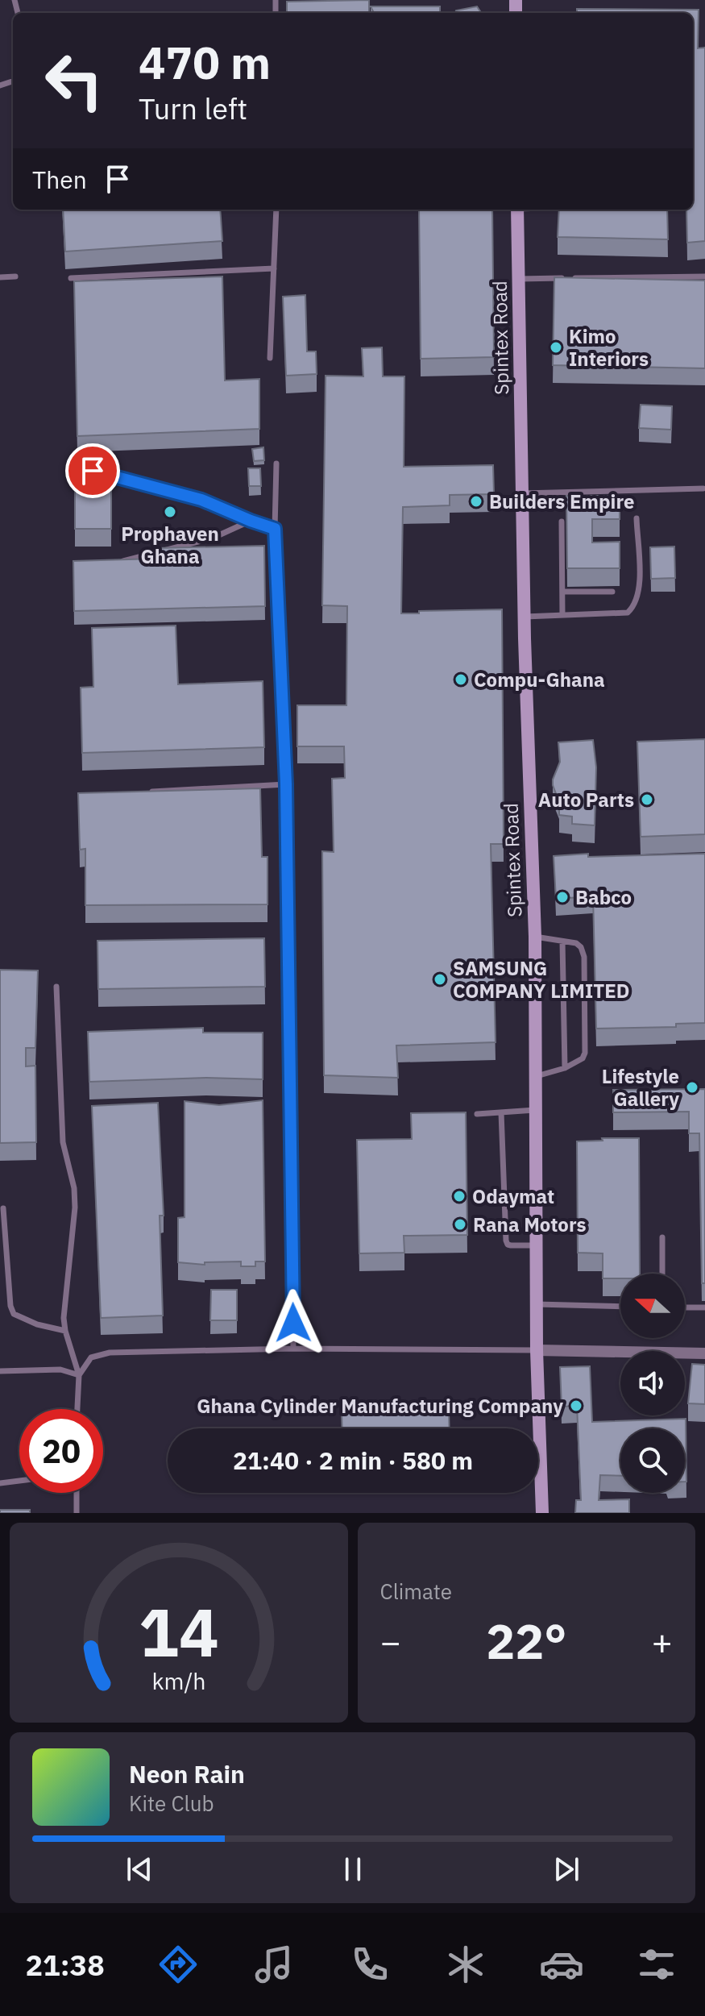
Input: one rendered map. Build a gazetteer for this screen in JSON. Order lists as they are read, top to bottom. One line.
{"streets":{"main road":["Spintex Road"]},"places":["Kimo Interiors","Builders Empire","Prophaven Ghana","Compu-Ghana","Auto Parts","Babco","SAMSUNG COMPANY LIMITED","Lifestyle Gallery","Odaymat","Rana Motors","Ghana Cylinder Manufacturing Company"],"north":"left","page":{"turn":["470 m","Turn left"],"then":"Then","limit":"20","trip":"21:40 · 2 min · 580 m","tile":"Climate","heat":["−","22°","+"],"song":["Neon Rain","Kite Club"],"tabs":"21:38","gauge":["14","km/h"]}}
